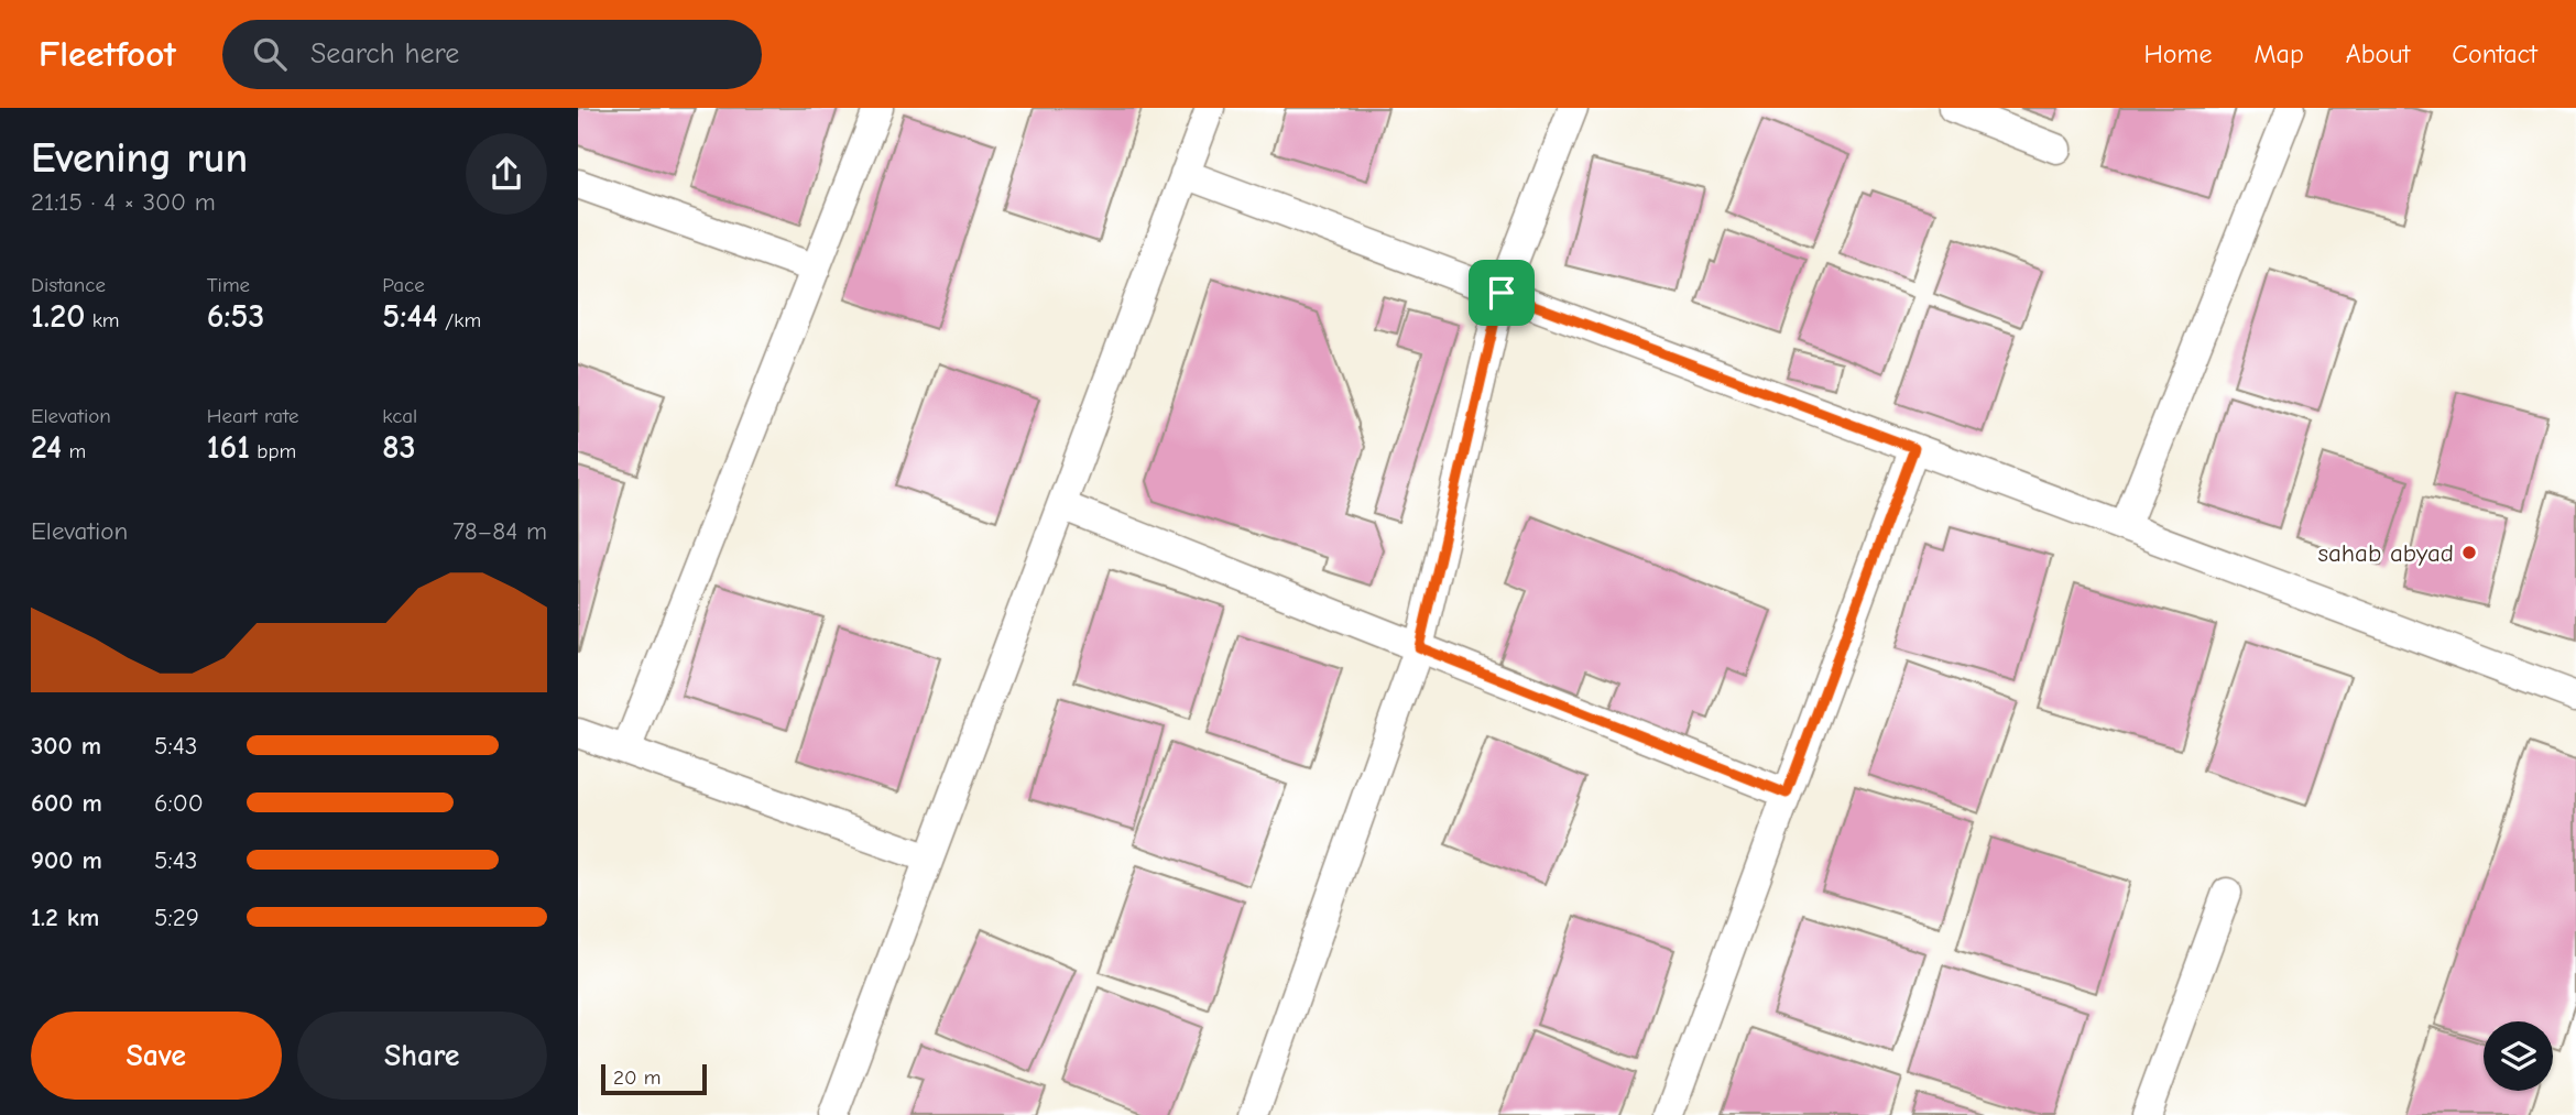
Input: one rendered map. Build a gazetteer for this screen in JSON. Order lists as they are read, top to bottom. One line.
{"places":["sahab abyad"],"scale_bar":"20 m","page":{"header":"Fleetfoot","search":"Search here","nav":["Home","Map","About","Contact"],"heading":["Evening run","21:15 · 4 × 300 m"],"stats":[["Distance","1.20 km"],["Time","6:53"],["Pace","5:44 /km"],["Elevation","24 m"],["Heart rate","161 bpm"],["kcal","83"]],"chart":["Elevation","78–84 m"],"list":[{"name":"300 m","note":"5:43"},{"name":"600 m","note":"6:00"},{"name":"900 m","note":"5:43"},{"name":"1.2 km","note":"5:29"}],"buttons":["Save","Share"],"scale":"20 m"}}
